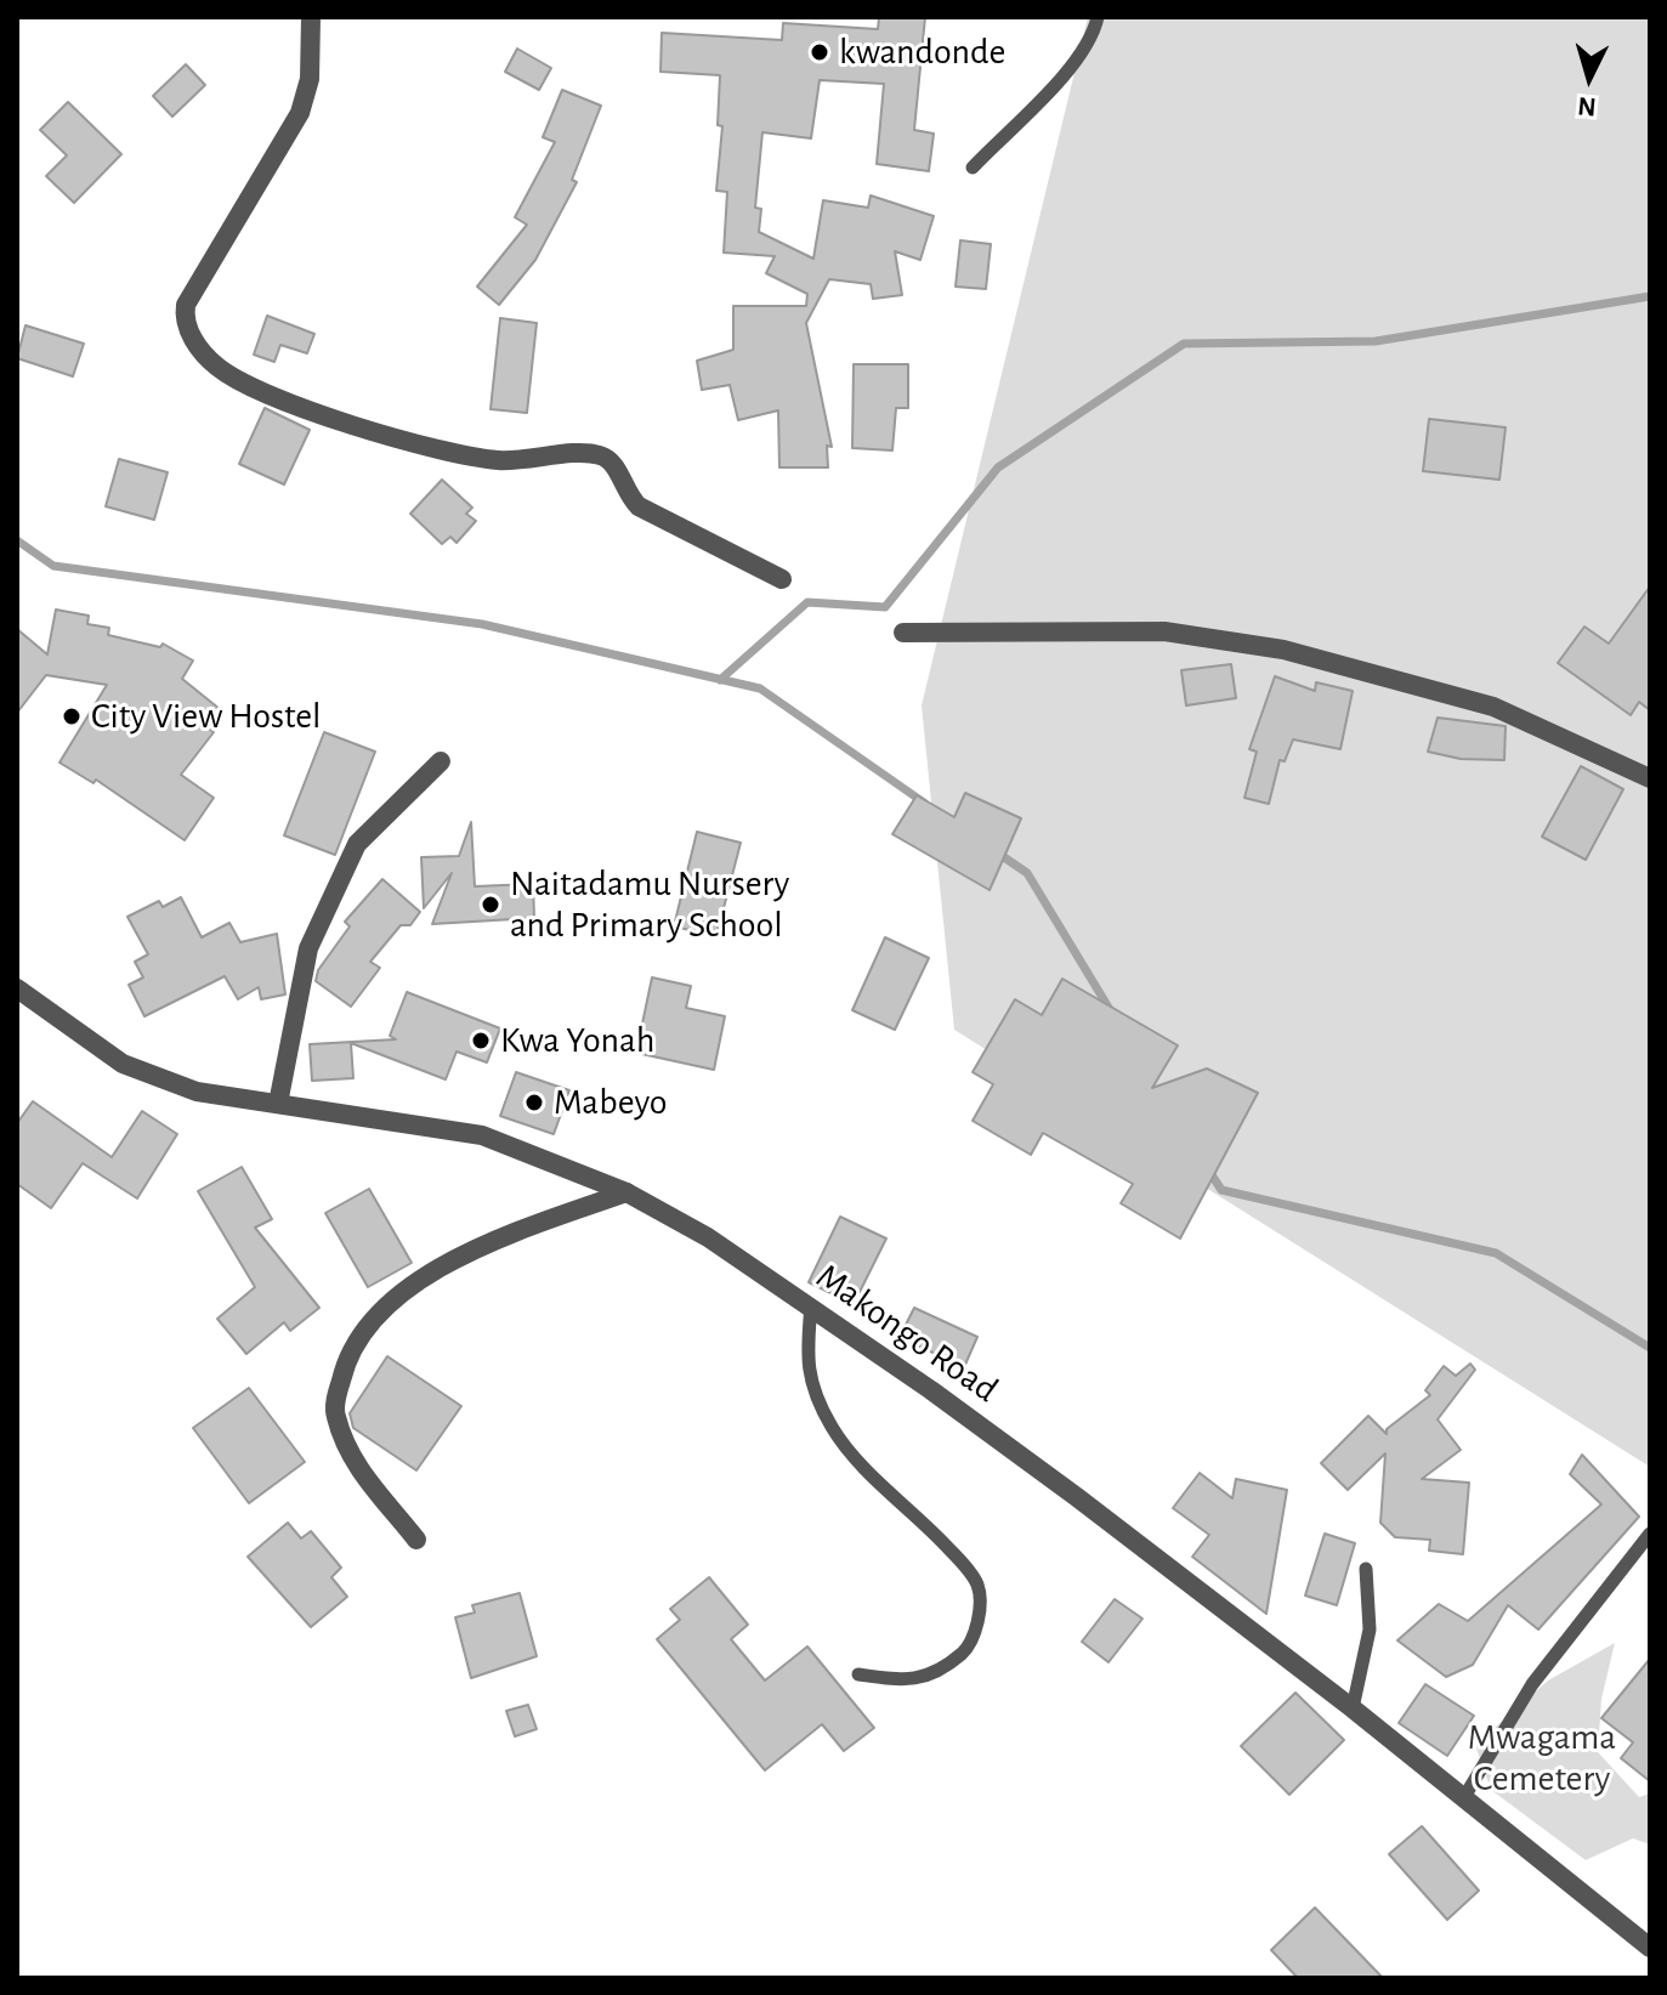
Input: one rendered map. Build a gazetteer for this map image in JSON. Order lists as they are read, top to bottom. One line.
{"streets":{"street":["Makongo Road"]},"parks":["Mwagama Cemetery"],"places":["kwandonde","City View Hostel","Naitadamu Nursery and Primary School","Kwa Yonah","Mabeyo"],"north":"bottom"}
